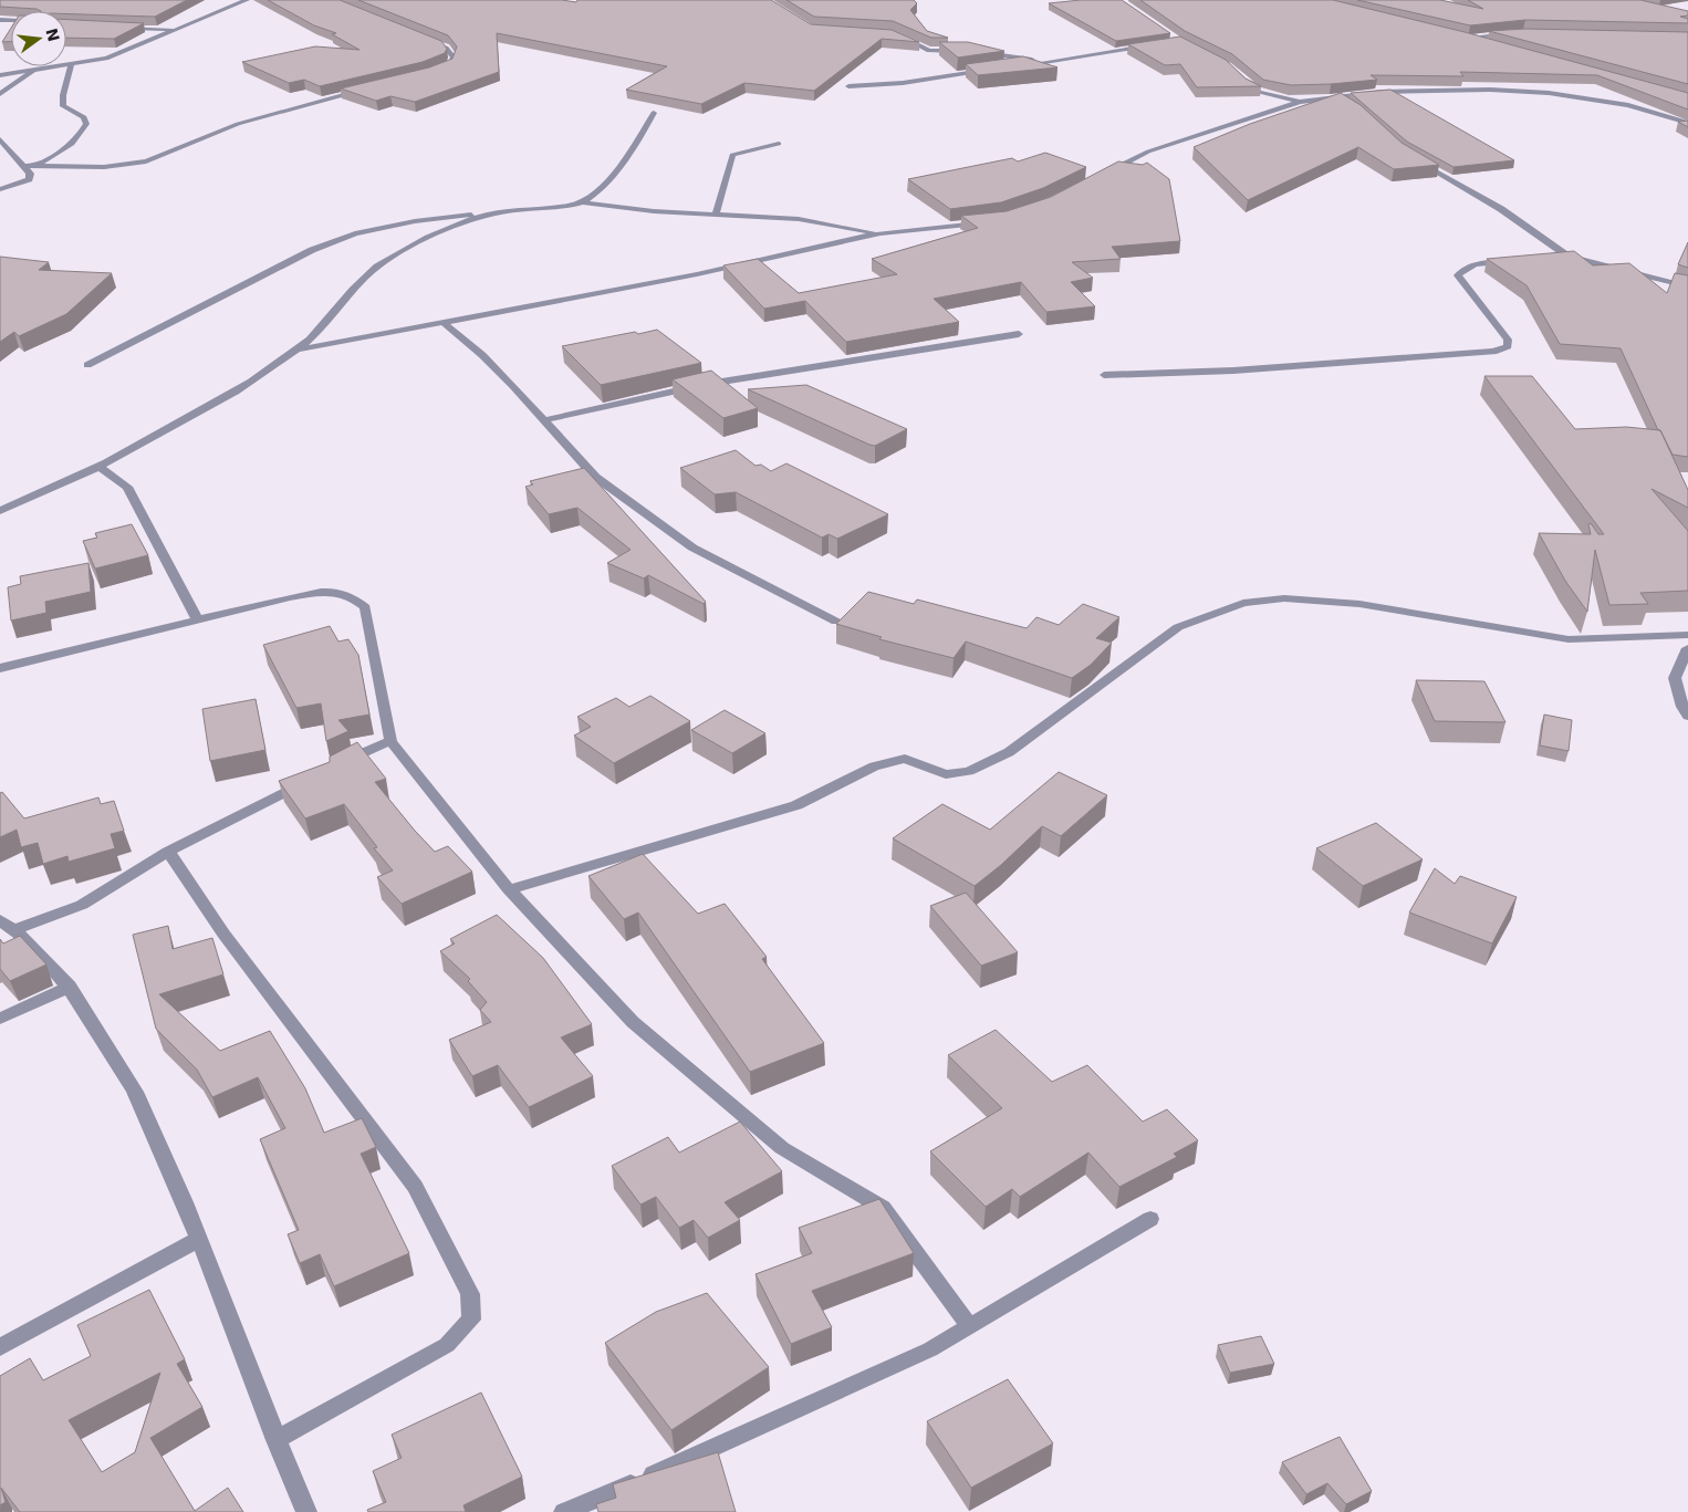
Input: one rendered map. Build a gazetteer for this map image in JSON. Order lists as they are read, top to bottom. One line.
{"north":"right"}
